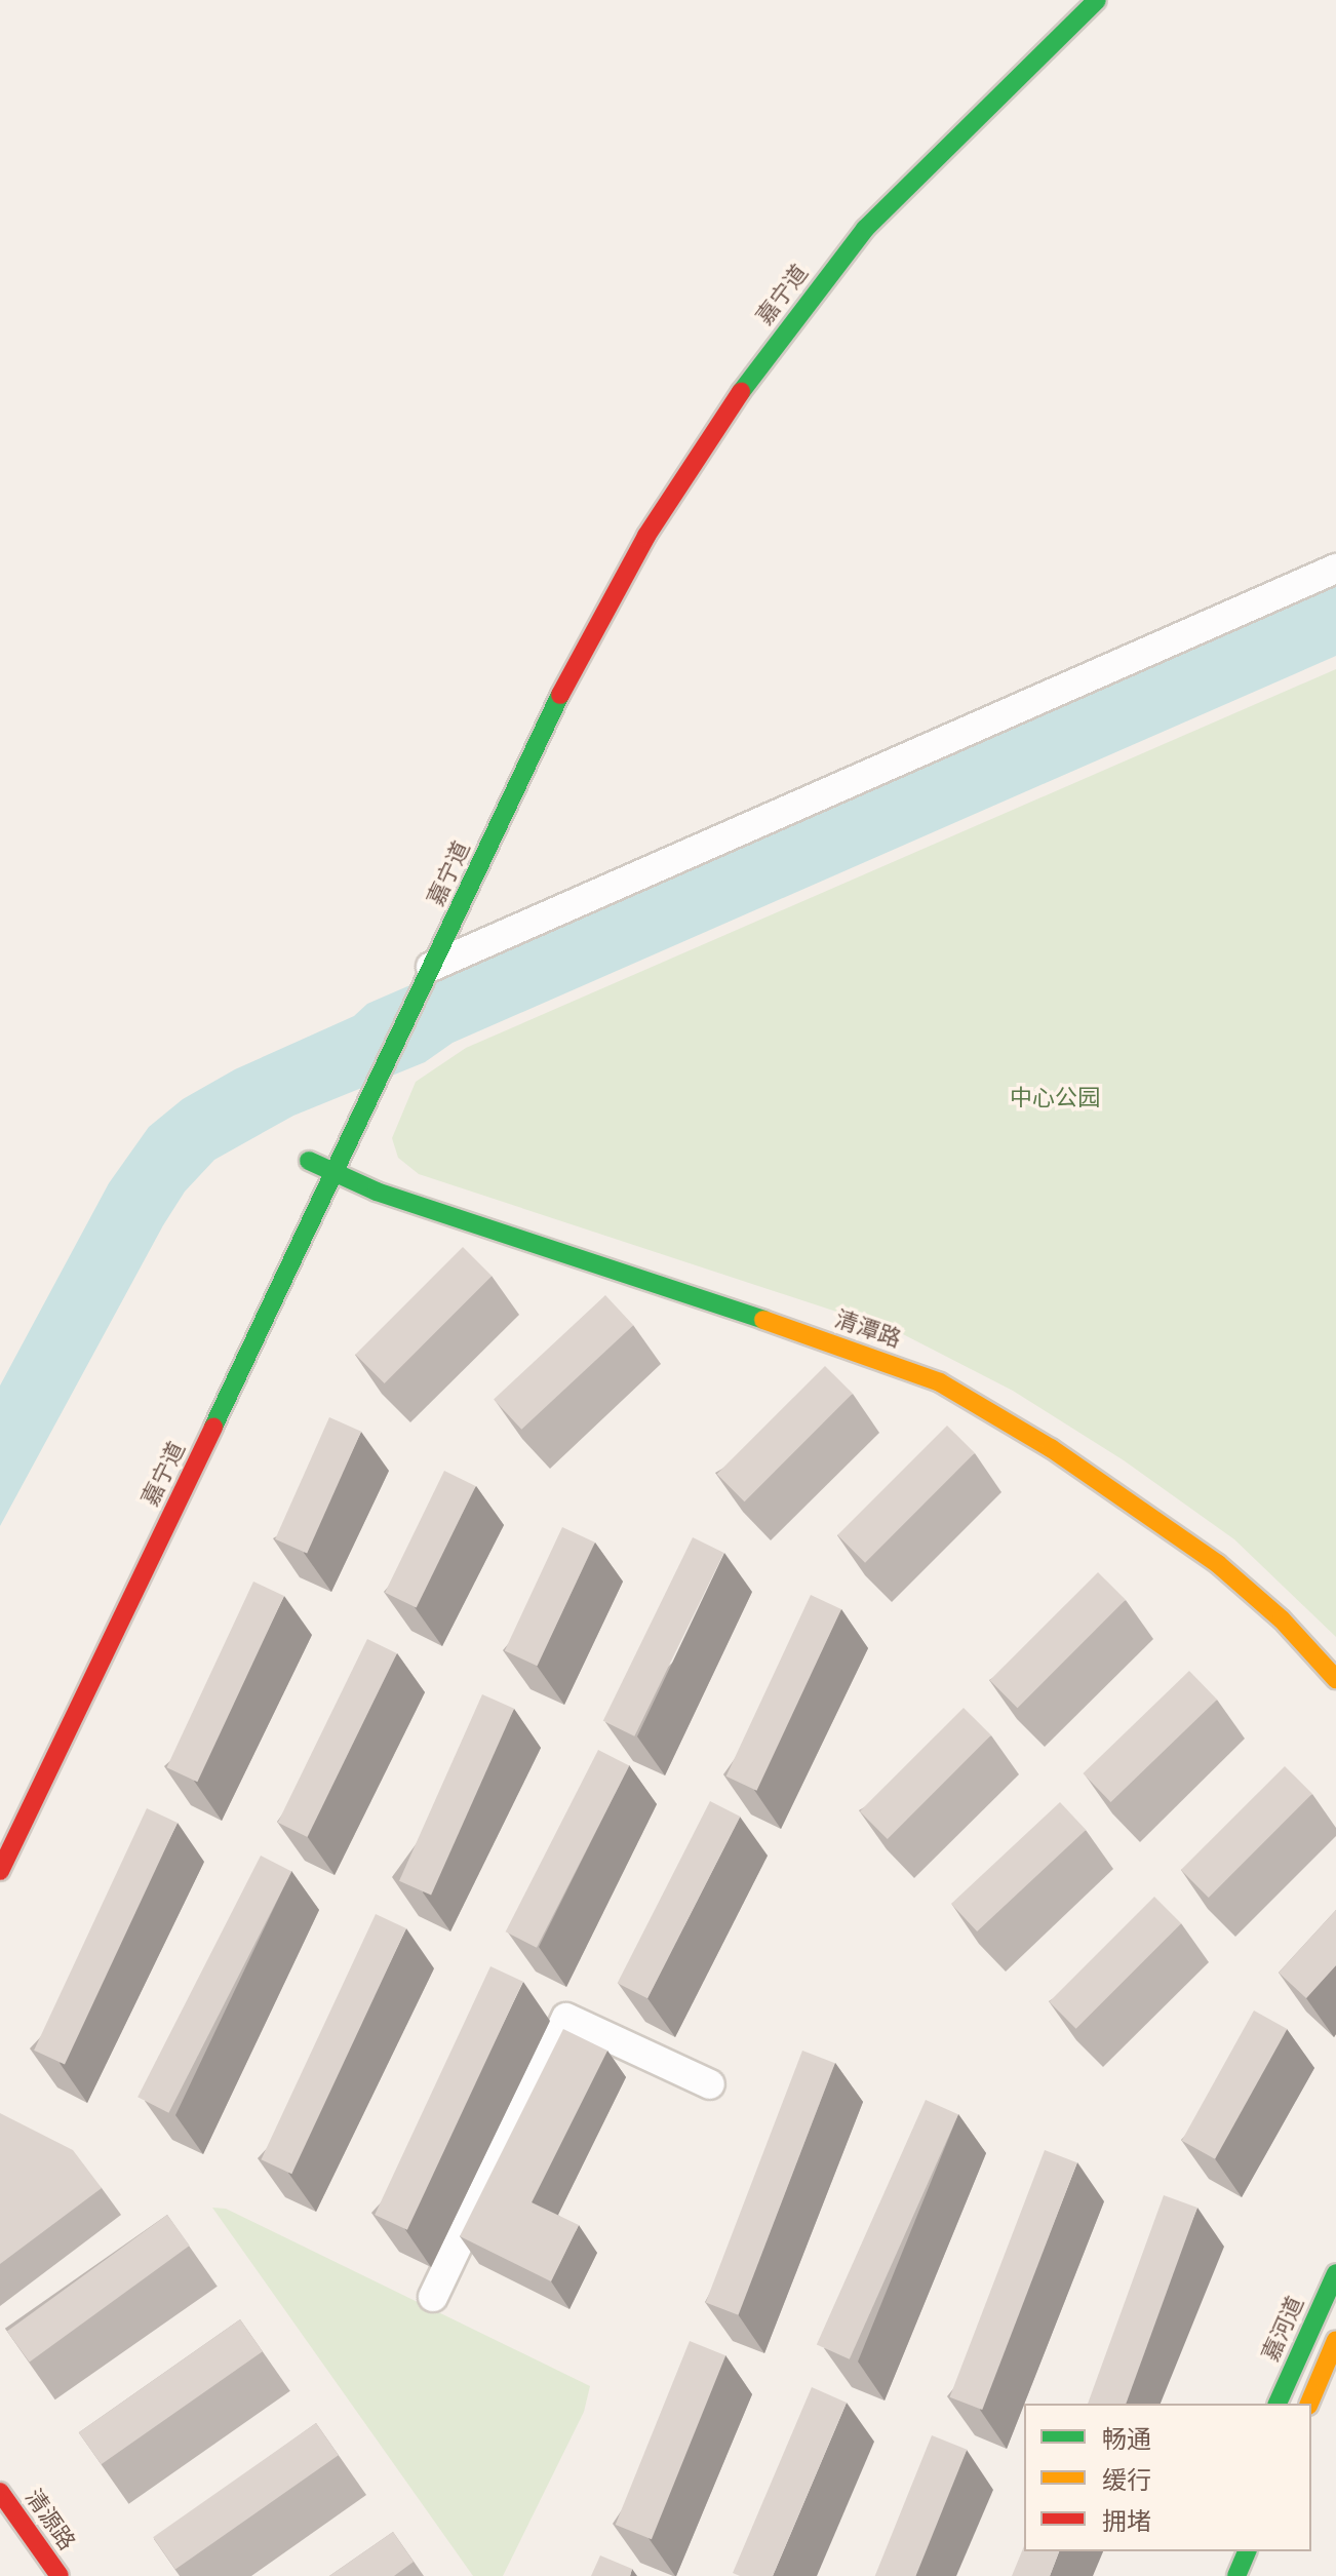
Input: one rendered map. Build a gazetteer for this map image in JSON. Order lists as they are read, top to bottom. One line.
{"streets":{"main road":["嘉宁道","清潭路","嘉河道","清源路"]},"crossings":[["嘉宁道","清潭路"]],"parks":["中心公园"],"legend":["畅通","缓行","拥堵"]}
